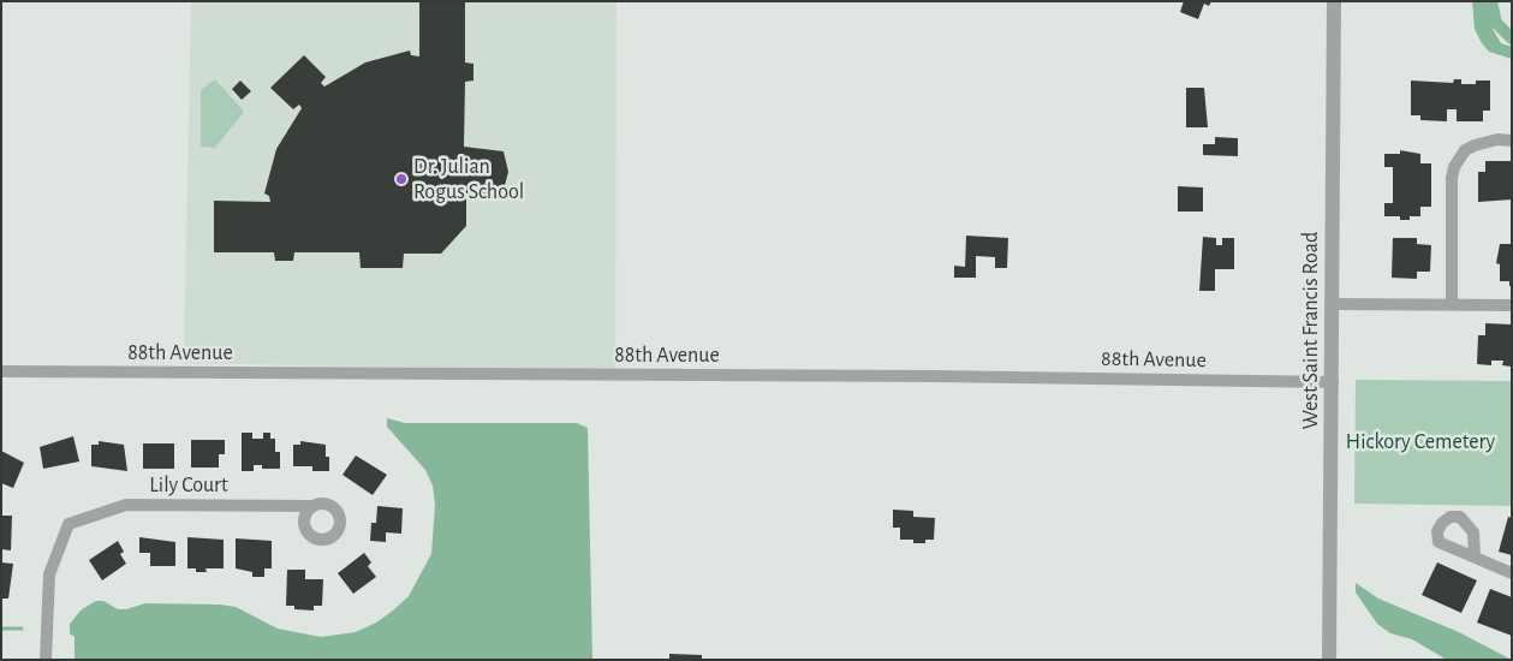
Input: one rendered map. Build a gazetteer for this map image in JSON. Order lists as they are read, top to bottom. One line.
{"streets":{"street":["West Saint Francis Road","88th Avenue","Lily Court"]},"crossings":[["West Saint Francis Road","88th Avenue"]],"parks":["Hickory Cemetery"],"places":["Dr. Julian Rogus School"]}
